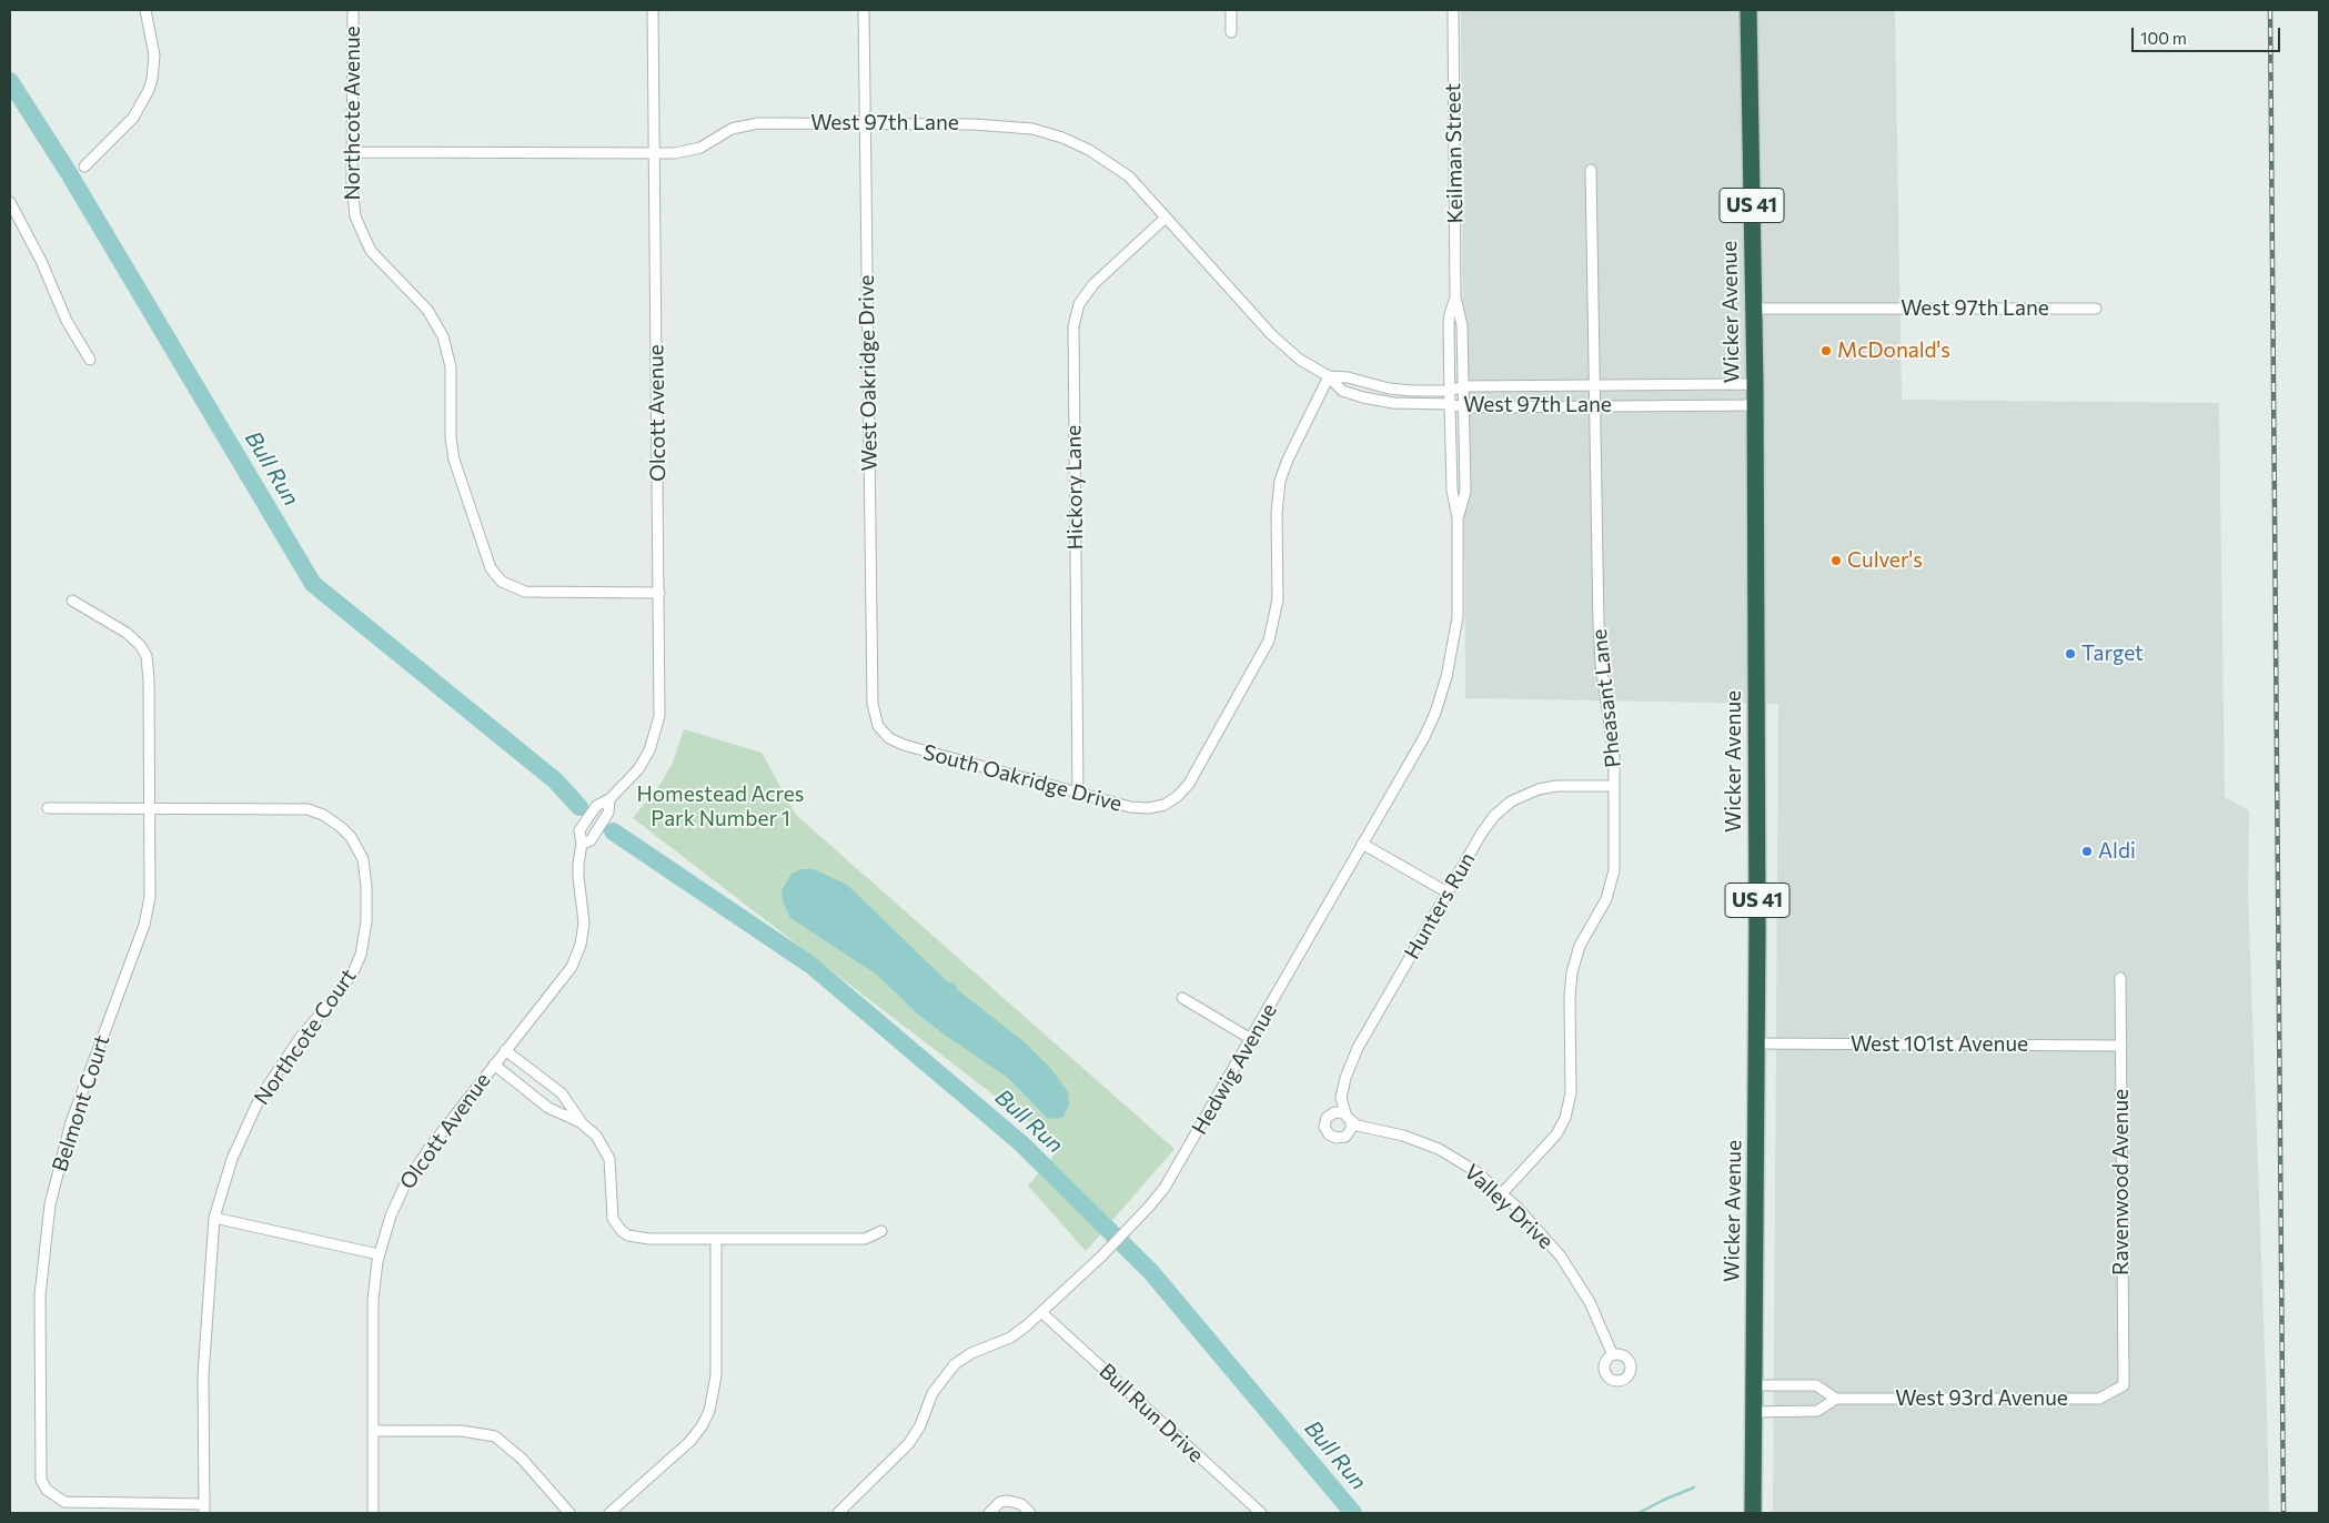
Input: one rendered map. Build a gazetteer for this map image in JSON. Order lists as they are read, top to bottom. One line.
{"streets":{"highway":["US 41","Wicker Avenue"],"street":["Northcote Avenue","West 97th Lane","Keilman Street","West Oakridge Drive","Olcott Avenue","Hickory Lane","Pheasant Lane","South Oakridge Drive","Hunters Run","Northcote Court","West 101st Avenue","Hedwig Avenue","Belmont Court","Ravenwood Avenue","Valley Drive","West 93rd Avenue","Bull Run Drive"]},"crossings":[["Northcote Avenue","West 97th Lane"],["Northcote Avenue","Olcott Avenue"],["West 97th Lane","Keilman Street"],["West 97th Lane","Wicker Avenue"],["West 97th Lane","West Oakridge Drive"],["West 97th Lane","Olcott Avenue"],["West 97th Lane","Hickory Lane"],["West 97th Lane","Pheasant Lane"],["West 97th Lane","South Oakridge Drive"],["West 97th Lane","Hedwig Avenue"],["Keilman Street","Hedwig Avenue"],["Wicker Avenue","West 101st Avenue"],["Wicker Avenue","West 93rd Avenue"],["West Oakridge Drive","South Oakridge Drive"],["Hickory Lane","South Oakridge Drive"],["Pheasant Lane","Hunters Run"],["Pheasant Lane","Valley Drive"],["Hunters Run","Valley Drive"],["Northcote Court","Belmont Court"],["West 101st Avenue","Ravenwood Avenue"],["Hedwig Avenue","Bull Run Drive"],["Ravenwood Avenue","West 93rd Avenue"]],"water":["Bull Run"],"parks":["Homestead Acres Park Number 1"],"places":["McDonald's","Culver's","Target","Aldi"],"scale_bar":"100 m"}
